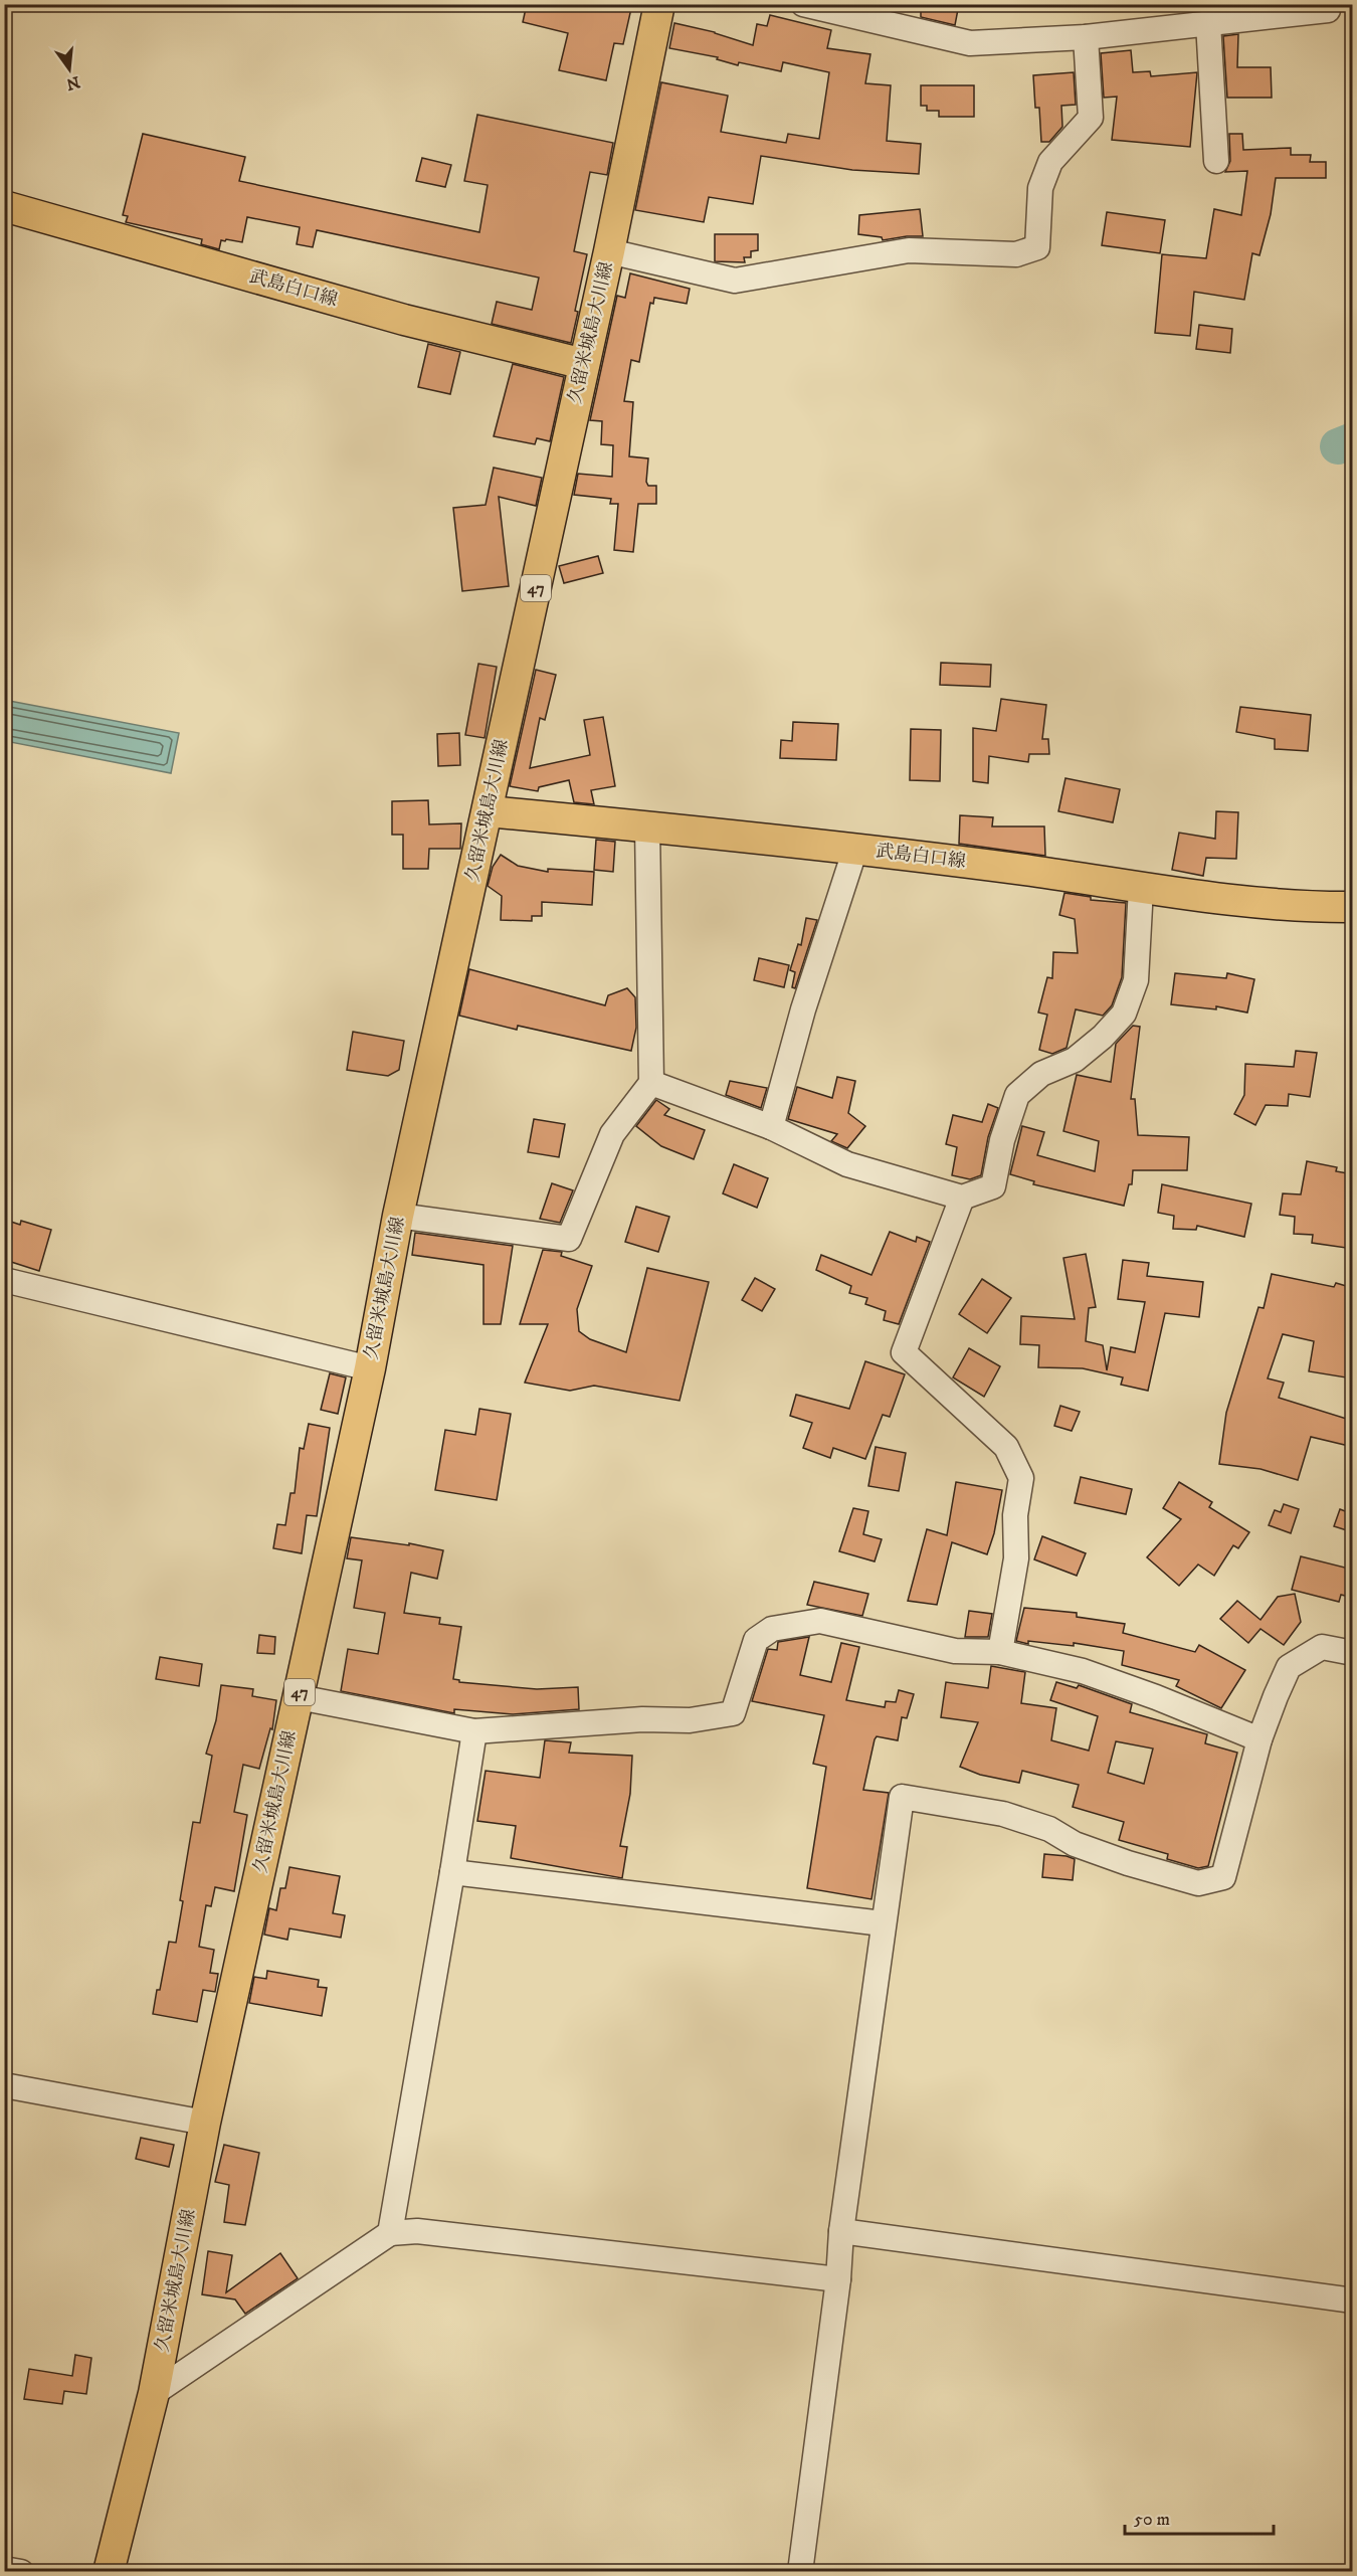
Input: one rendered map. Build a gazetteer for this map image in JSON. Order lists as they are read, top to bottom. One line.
{"streets":{"main road":["武島白口線","久留米城島大川線","47"]},"crossings":[["武島白口線","久留米城島大川線"]],"scale_bar":"50 m","north":"bottom"}
